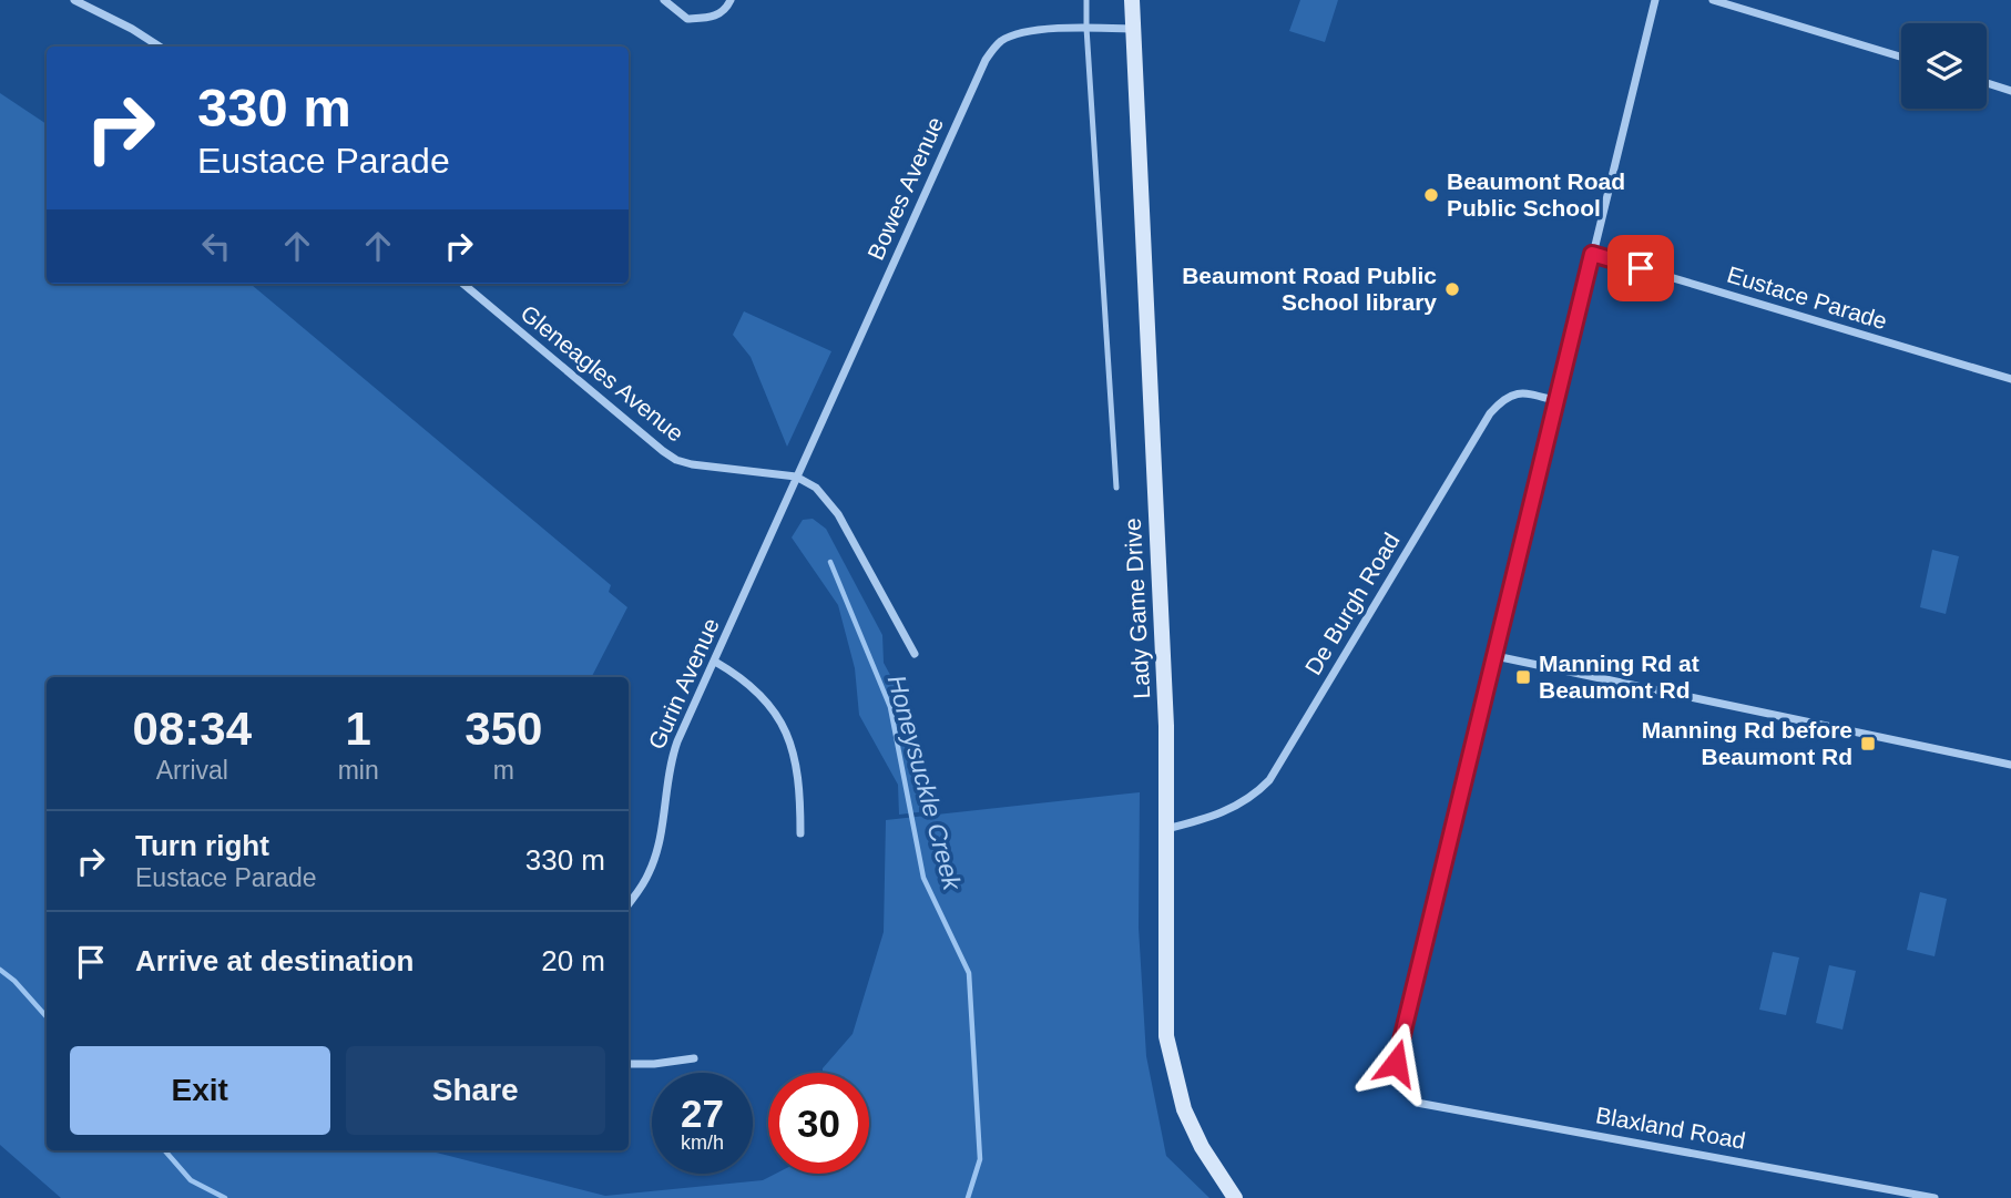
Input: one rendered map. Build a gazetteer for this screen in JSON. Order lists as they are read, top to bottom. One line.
{"streets":{"main road":["Lady Game Drive"],"street":["Bowes Avenue","Eustace Parade","Gleneagles Avenue","De Burgh Road","Gurin Avenue","Blaxland Road"]},"crossings":[["Bowes Avenue","Gleneagles Avenue"],["Bowes Avenue","Lady Game Drive"],["Bowes Avenue","Gurin Avenue"],["Gleneagles Avenue","Gurin Avenue"],["De Burgh Road","Lady Game Drive"]],"water":["Honeysuckle Creek"],"places":{"other":["Beaumont Road Public School","Beaumont Road Public School library"],"transit":["Manning Rd at Beaumont Rd","Manning Rd before Beaumont Rd"]},"page":{"turn":["330 m","Eustace Parade"],"eta":["08:34","Arrival","1","min","350","m"],"list":[{"name":"Turn right","note":"Eustace Parade","value":"330 m"},{"name":"Arrive at destination","value":"20 m"}],"buttons":["Exit","Share"],"speed":"27 km/h","limit":"30"}}
